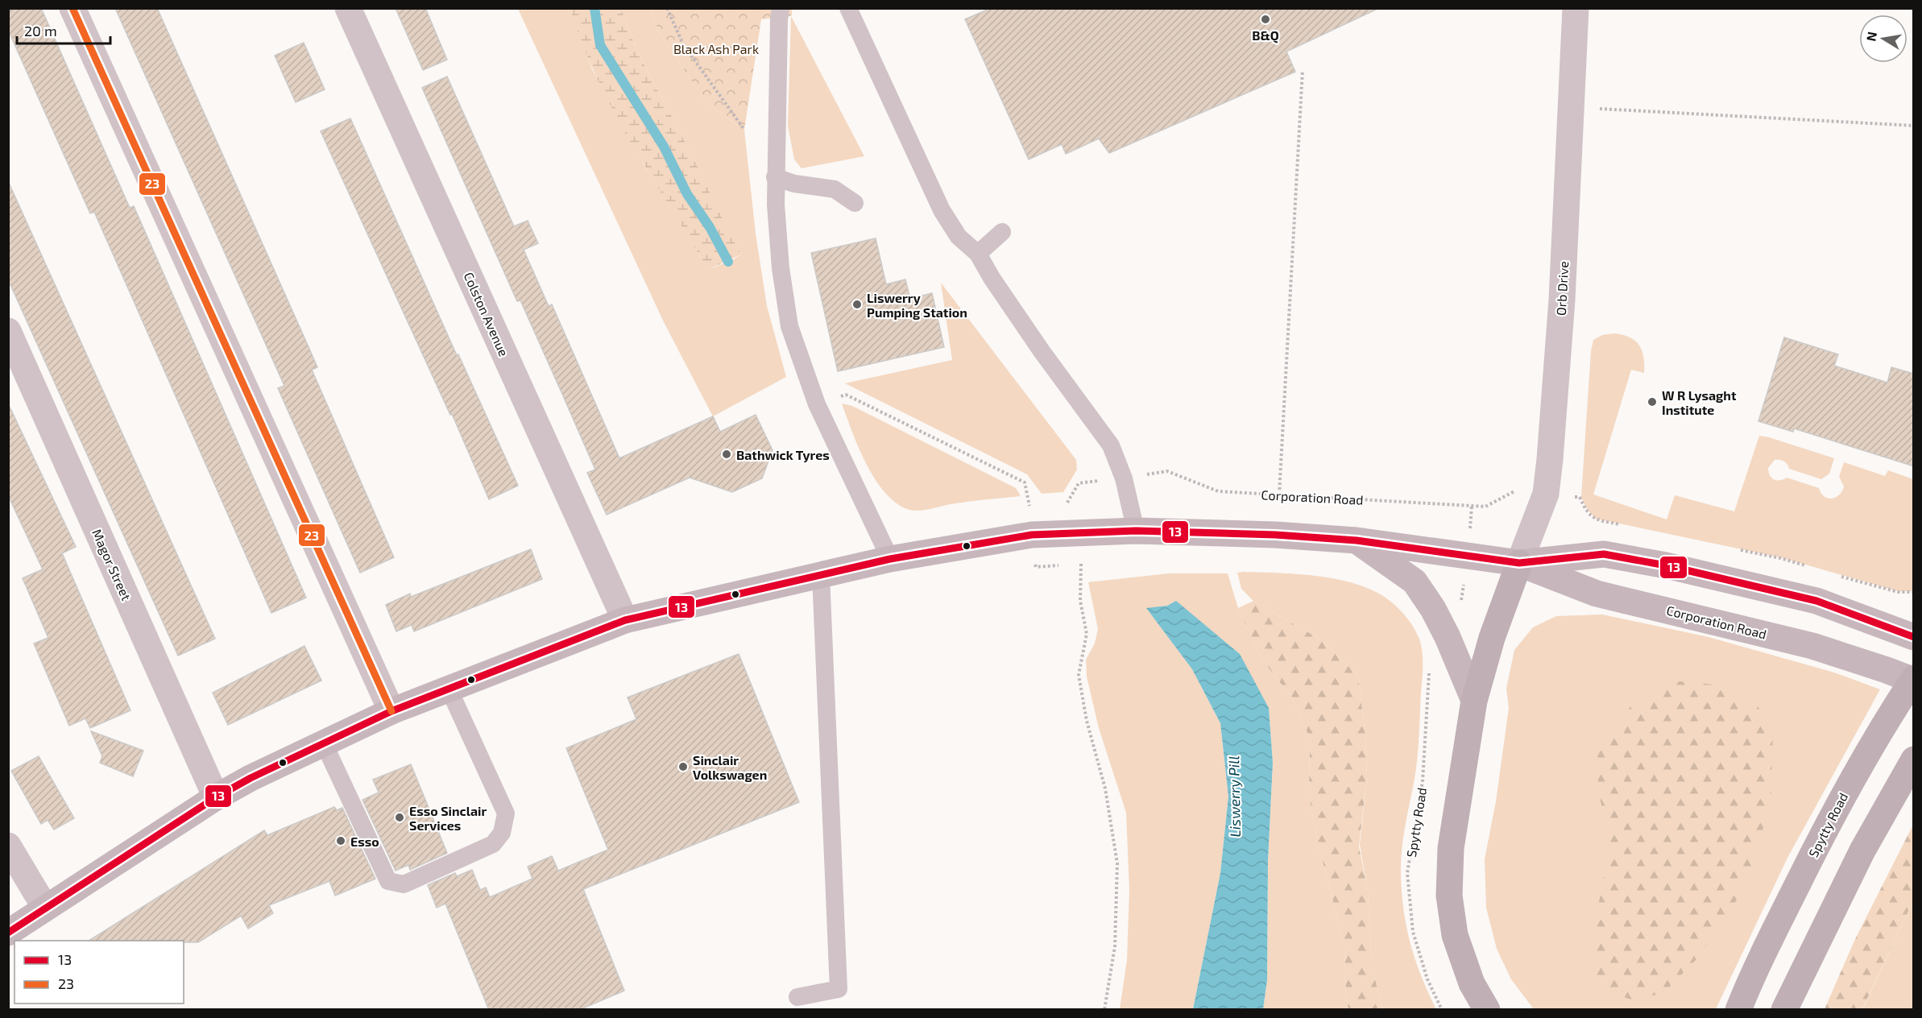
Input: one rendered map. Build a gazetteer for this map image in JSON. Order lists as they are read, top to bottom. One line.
{"streets":{"main road":["Spytty Road"],"street":["Orb Drive","Colston Avenue","Corporation Road","Magor Street"]},"crossings":[["Orb Drive","Corporation Road"],["Colston Avenue","Corporation Road"],["Corporation Road","Magor Street"],["Corporation Road","Spytty Road"]],"water":["Liswerry Pill"],"parks":["Black Ash Park"],"places":["B&Q","Liswerry Pumping Station","W R Lysaght Institute","Bathwick Tyres","Sinclair Volkswagen","Esso Sinclair Services","Esso"],"lines":["transit line 23","transit line 13"],"legend":["13","23"],"scale_bar":"20 m","north":"left"}
